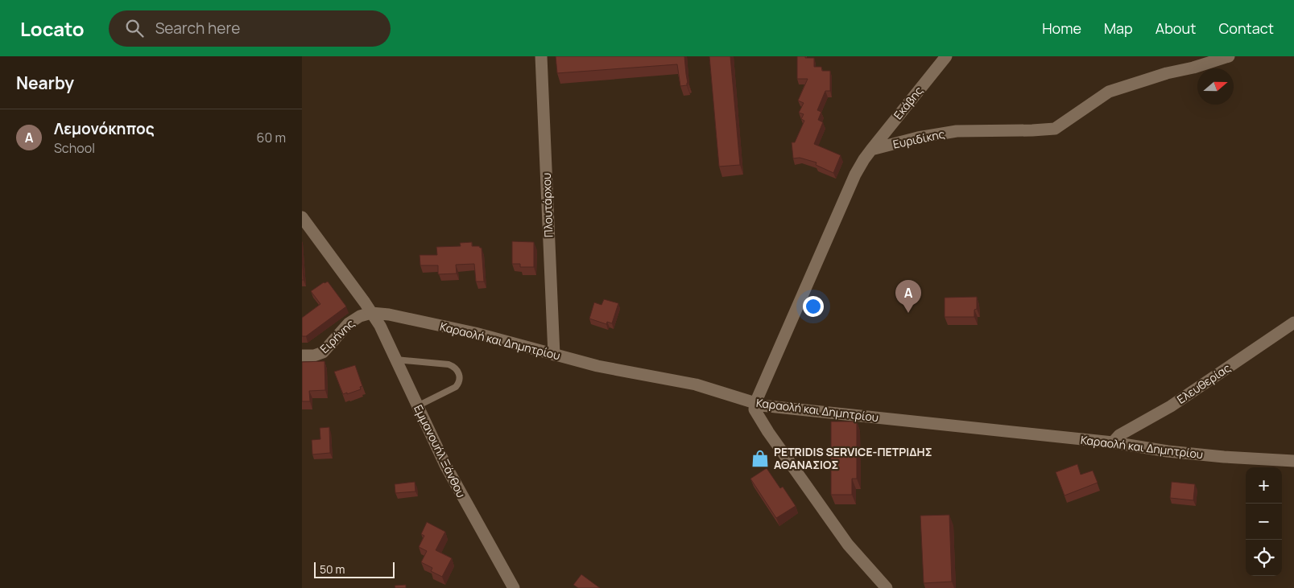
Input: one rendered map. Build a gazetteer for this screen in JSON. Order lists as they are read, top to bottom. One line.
{"streets":{"street":["Εκάβης","Ευριδίκης","Πλουτάρχου","Ειρήνης","Καραολή και Δημητρίου","Ελευθερίας","Εμμανουήλ Ξάνθου"]},"crossings":[["Εκάβης","Ευριδίκης"],["Πλουτάρχου","Καραολή και Δημητρίου"],["Ειρήνης","Καραολή και Δημητρίου"],["Ειρήνης","Εμμανουήλ Ξάνθου"],["Καραολή και Δημητρίου","Ελευθερίας"],["Καραολή και Δημητρίου","Εμμανουήλ Ξάνθου"]],"places":{"shop":["PETRIDIS SERVICE-ΠΕΤΡΙΔΗΣ ΑΘΑΝΑΣΙΟΣ"]},"scale_bar":"50 m","north":"right","page":{"header":"Locato","search":"Search here","nav":["Home","Map","About","Contact"],"heading":"Nearby","list":[{"mark":"A","name":"Λεμονόκηπος","note":"School","value":"60 m"}],"pins":"A","map_buttons":["+","−"],"scale":"50 m"}}
